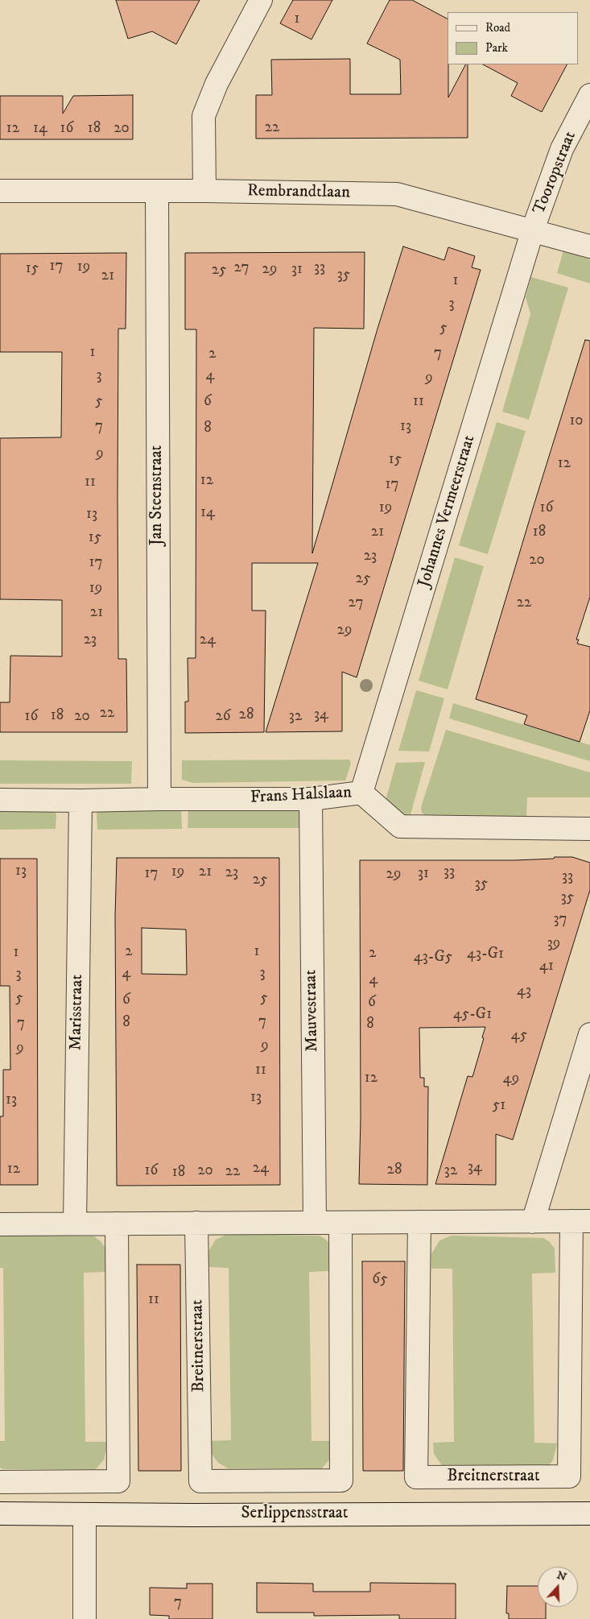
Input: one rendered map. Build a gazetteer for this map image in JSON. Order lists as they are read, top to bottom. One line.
{"streets":{"street":["Tooropstraat","Rembrandtlaan","Jan Steenstraat","Johannes Vermeerstraat","Frans Halslaan","Mauvestraat","Marisstraat","Breitnerstraat","Serlippensstraat"]},"crossings":[["Tooropstraat","Rembrandtlaan"],["Tooropstraat","Johannes Vermeerstraat"],["Rembrandtlaan","Jan Steenstraat"],["Rembrandtlaan","Johannes Vermeerstraat"],["Jan Steenstraat","Frans Halslaan"],["Johannes Vermeerstraat","Frans Halslaan"],["Frans Halslaan","Mauvestraat"],["Frans Halslaan","Marisstraat"],["Mauvestraat","Breitnerstraat"],["Marisstraat","Breitnerstraat"]],"house_numbers":["1","22","12","14","16","18","20","17","19","27","33","15","29","31","25","35","21","1","3","5","1","7","2","3","4","9","5","6","11","10","7","13","8","9","15","12","12","11","17","19","16","14","13","21","18","15","23","20","17","25","19","27","22","21","29","23","24","22","28","34","18","16","20","26","32","13","19","21","33","23","17","31","29","33","25","35","35","37","39","2","1","1","2","43-G1","43-G5","41","4","3","3","4","43","5","5","6","6","45-G1","7","8","7","8","45","9","9","11","12","49","13","13","51","34","24","12","28","16","20","32","22","18","65","11","7"],"legend":["Road","Park"],"north":"top"}
